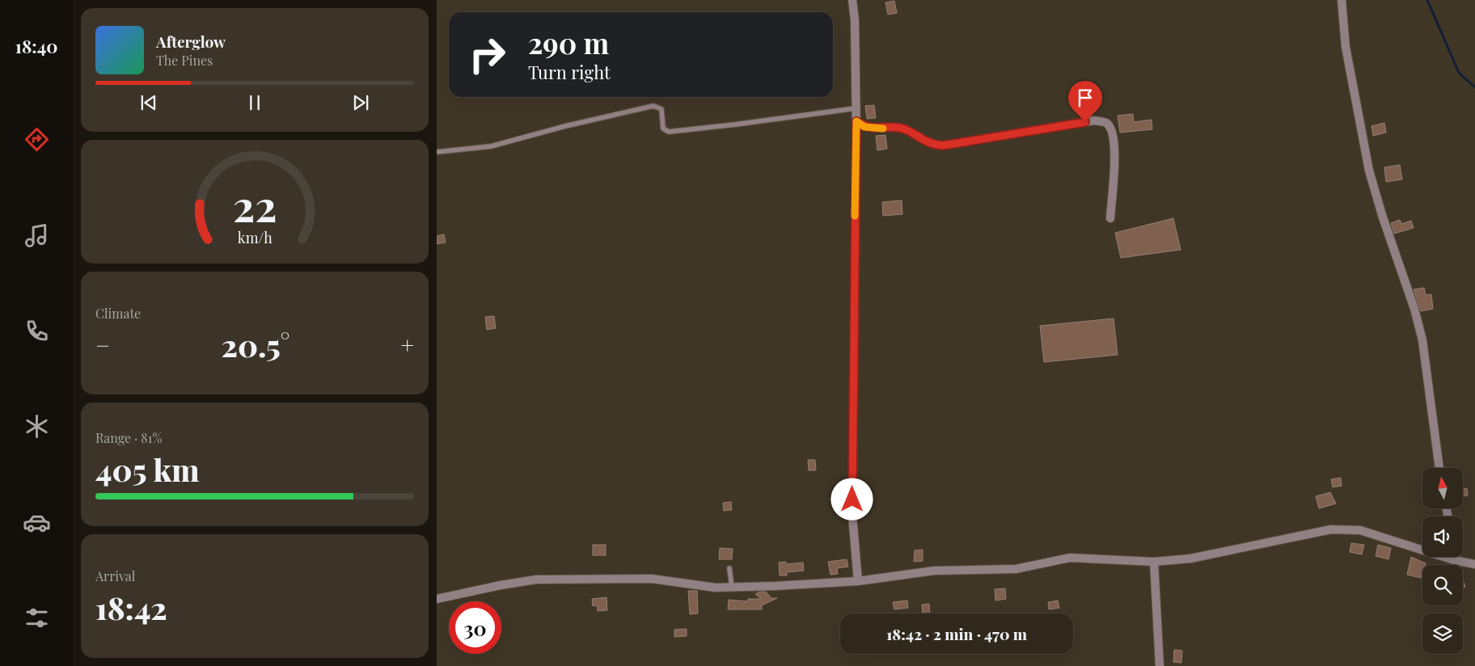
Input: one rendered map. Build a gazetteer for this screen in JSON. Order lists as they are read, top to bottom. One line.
{"north":"top","page":{"tabs":"18:40","turn":["290 m","Turn right"],"song":["Afterglow","The Pines"],"tile":["Climate",["Range · 81%","405 km"],["Arrival","18:42"]],"heat":["−","20.5°","+"],"limit":"30","trip":"18:42 · 2 min · 470 m","gauge":["22","km/h"]}}
